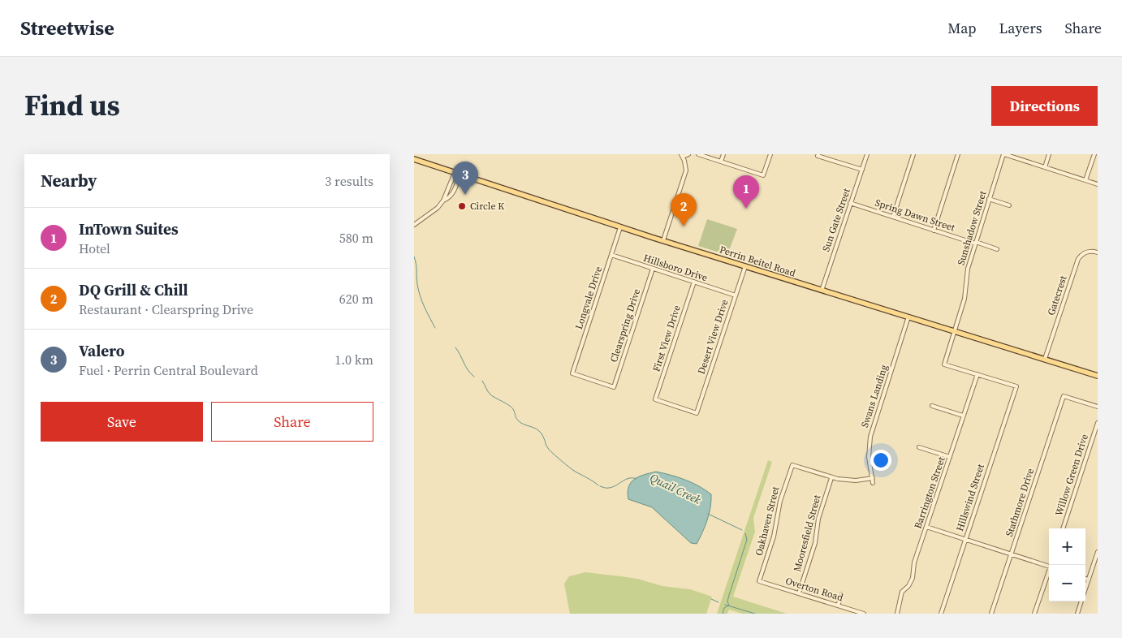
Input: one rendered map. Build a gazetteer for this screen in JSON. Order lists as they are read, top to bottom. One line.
{"streets":{"main road":["Perrin Beitel Road"],"street":["Spring Dawn Street","Sun Gate Street","Sunshadow Street","Hillsboro Drive","Gatecrest","Longvale Drive","Clearspring Drive","Desert View Drive","First View Drive","Swans Landing","Willow Green Drive","Barrington Street","Hillswind Street","Stathmore Drive","Oakhaven Street","Mooresfield Street","Overton Road"]},"crossings":[["Spring Dawn Street","Sun Gate Street"],["Spring Dawn Street","Sunshadow Street"],["Sun Gate Street","Perrin Beitel Road"],["Sunshadow Street","Perrin Beitel Road"],["Sunshadow Street","Barrington Street"],["Sunshadow Street","Hillswind Street"],["Perrin Beitel Road","Gatecrest"],["Perrin Beitel Road","Longvale Drive"],["Perrin Beitel Road","Desert View Drive"],["Perrin Beitel Road","Swans Landing"],["Hillsboro Drive","Longvale Drive"],["Hillsboro Drive","Clearspring Drive"],["Hillsboro Drive","Desert View Drive"],["Hillsboro Drive","First View Drive"],["Longvale Drive","Clearspring Drive"],["Desert View Drive","First View Drive"],["Barrington Street","Hillswind Street"],["Oakhaven Street","Mooresfield Street"],["Oakhaven Street","Overton Road"],["Mooresfield Street","Overton Road"]],"water":["Quail Creek"],"places":["Circle K"],"page":{"header":"Streetwise","nav":["Map","Layers","Share"],"title":"Find us","buttons":["Directions",["Save","Share"]],"heading":["Nearby","3 results"],"pins":["3","1","2"],"list":[{"mark":"1","name":"InTown Suites","note":"Hotel","value":"580 m"},{"mark":"2","name":"DQ Grill & Chill","note":"Restaurant · Clearspring Drive","value":"620 m"},{"mark":"3","name":"Valero","note":"Fuel · Perrin Central Boulevard","value":"1.0 km"}],"map_buttons":["+","−"]}}
